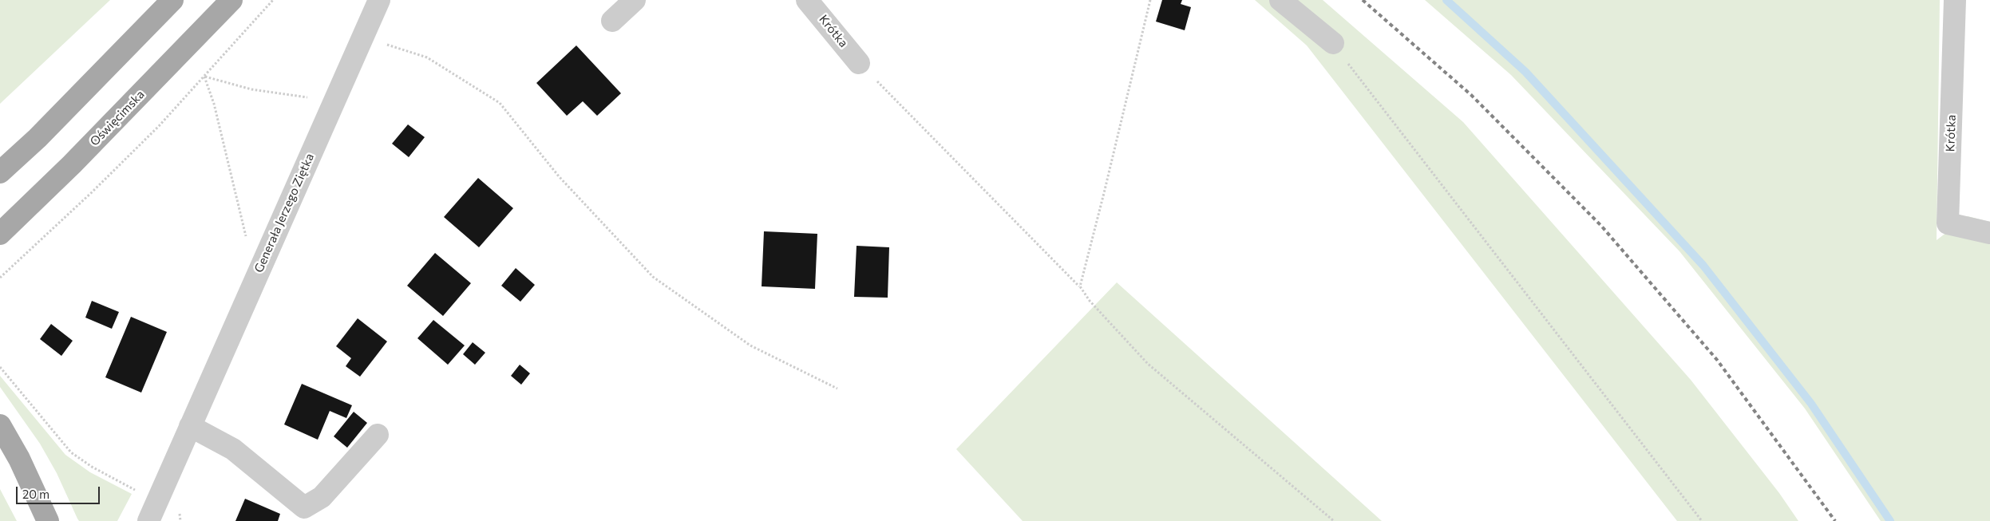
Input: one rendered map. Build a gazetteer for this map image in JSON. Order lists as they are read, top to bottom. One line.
{"streets":{"main road":["Oświęcimska"],"street":["Krótka","Generała Jerzego Ziętka"]},"scale_bar":"20 m"}
